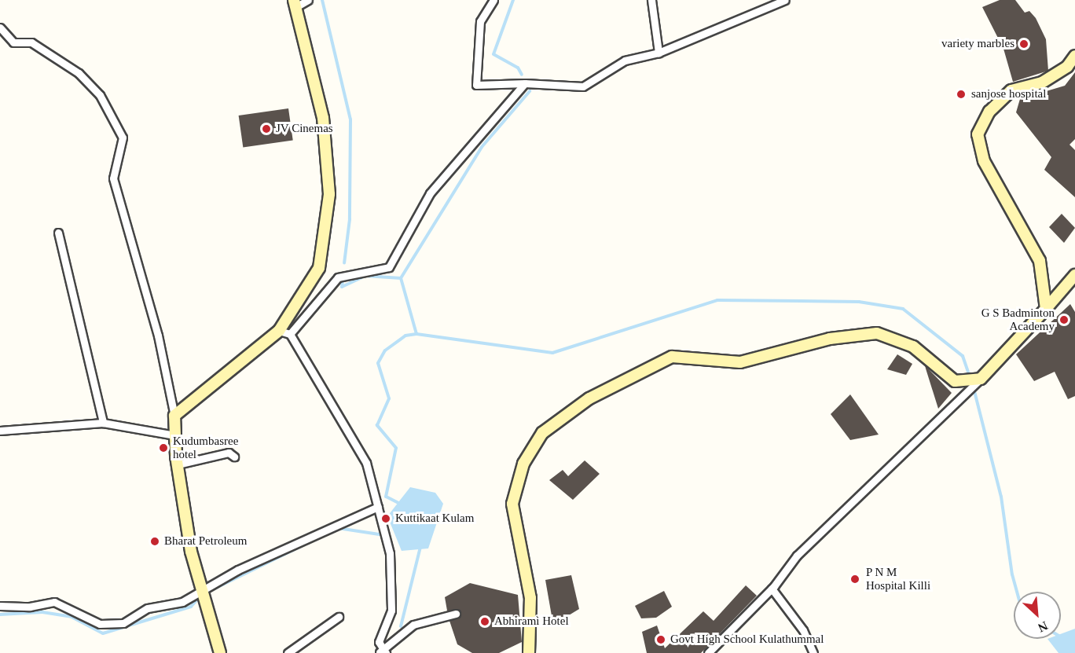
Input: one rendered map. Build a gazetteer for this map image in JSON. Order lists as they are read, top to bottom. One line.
{"places":["variety marbles","sanjose hospital","JV Cinemas","G S Badminton Academy","Kudumbasree hotel","Kuttikaat Kulam","Bharat Petroleum","P N M Hospital Killi","Abhirami Hotel","Govt High School Kulathummal"],"north":"bottom right"}
